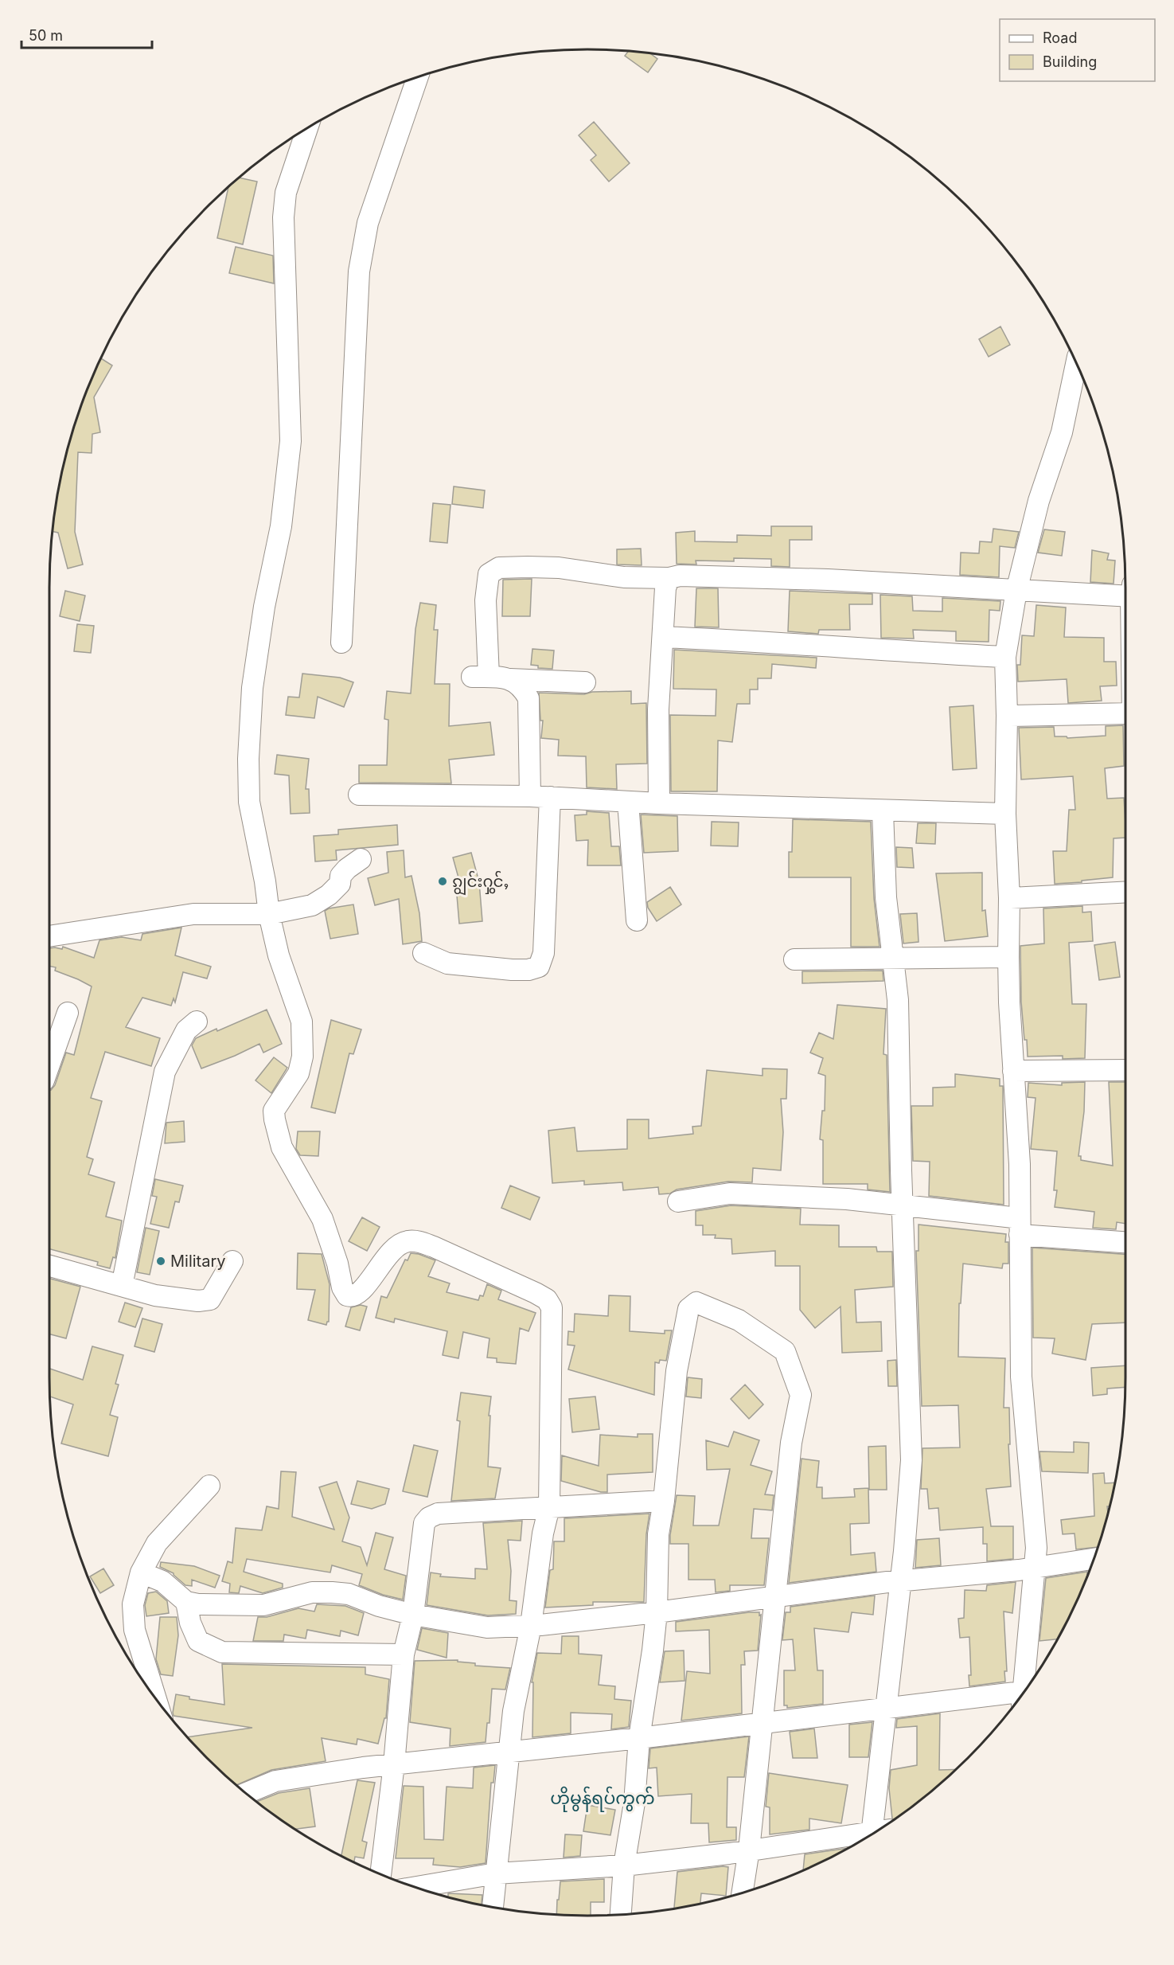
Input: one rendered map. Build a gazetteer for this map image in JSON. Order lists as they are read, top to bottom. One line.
{"districts":["ဟိုမွန်ရပ်ကွက်"],"places":["ၵျွင်းႁွင်ႇ","Military"],"legend":["Road","Building"],"scale_bar":"50 m"}
